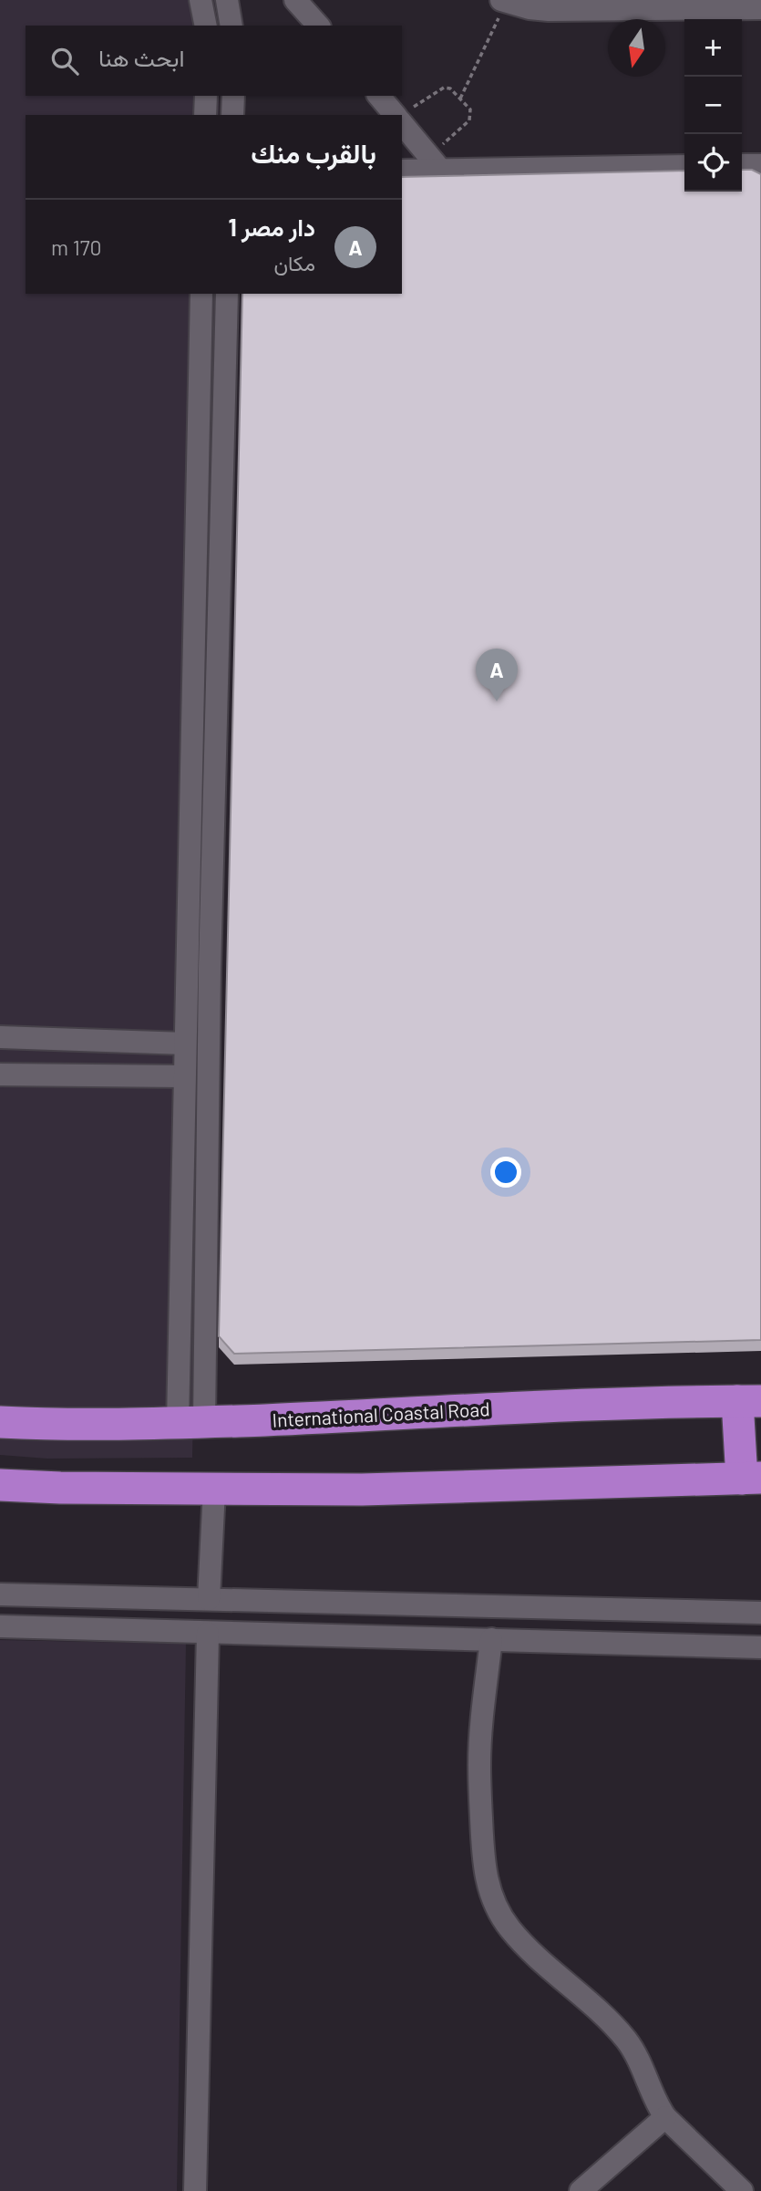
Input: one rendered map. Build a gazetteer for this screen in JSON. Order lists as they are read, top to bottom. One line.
{"streets":{"highway":["International Coastal Road"]},"north":"bottom","page":{"map_buttons":["+","−"],"search":"ابحث هنا","heading":"بالقرب منك","list":[{"mark":"A","name":"دار مصر 1","note":"مكان","value":"170 m"}],"pins":"A"}}
